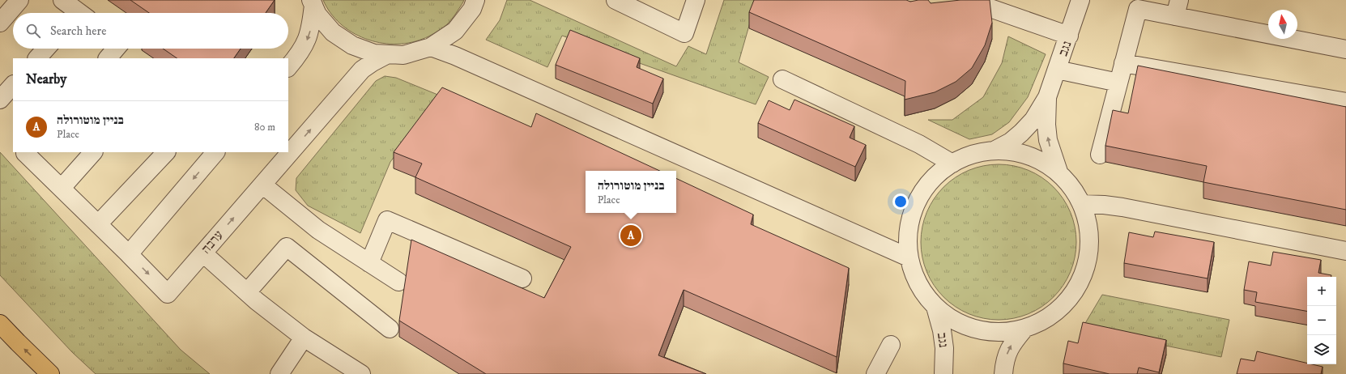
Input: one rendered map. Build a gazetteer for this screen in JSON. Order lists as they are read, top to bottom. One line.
{"streets":{"street":["נגב","ערבה"]},"north":"top","page":{"search":"Search here","heading":"Nearby","list":[{"mark":"A","name":"בניין מוטורולה","note":"Place","value":"80 m"}],"popup":["בניין מוטורולה","Place"],"pins":"A","map_buttons":["+","−"]}}
